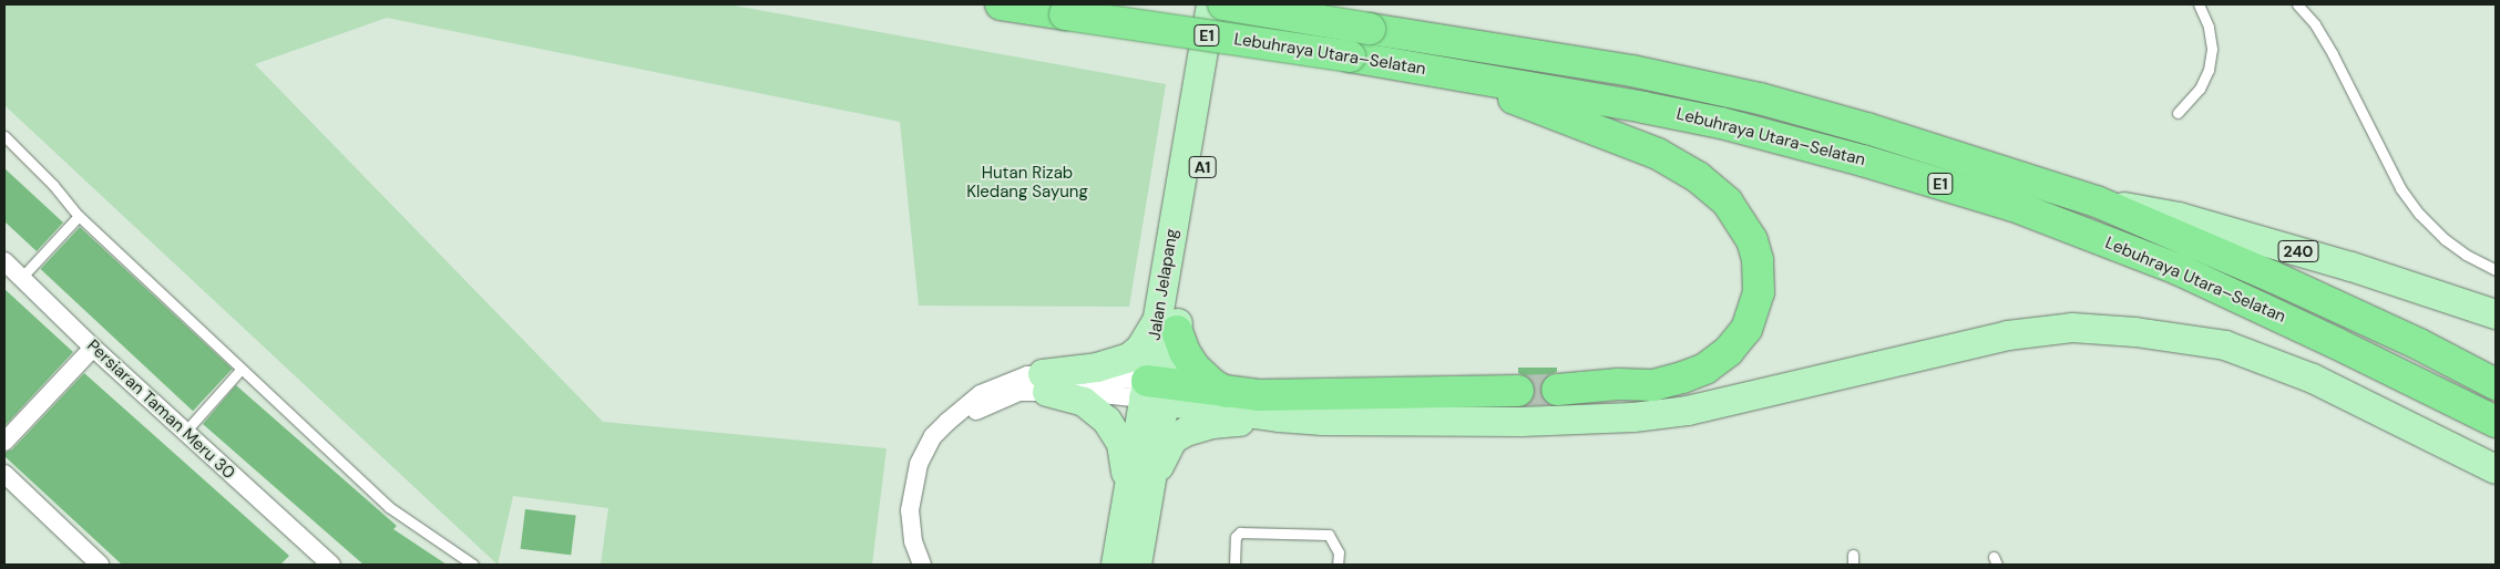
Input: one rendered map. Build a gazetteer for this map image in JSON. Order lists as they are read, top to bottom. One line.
{"streets":{"highway":["E1","Lebuhraya Utara–Selatan"],"main road":["A1","240","Jalan Jelapang"],"street":["Persiaran Taman Meru 30"]},"crossings":[["Lebuhraya Utara–Selatan","240"],["Lebuhraya Utara–Selatan","Jalan Jelapang"]],"parks":["Hutan Rizab Kledang Sayung"]}
